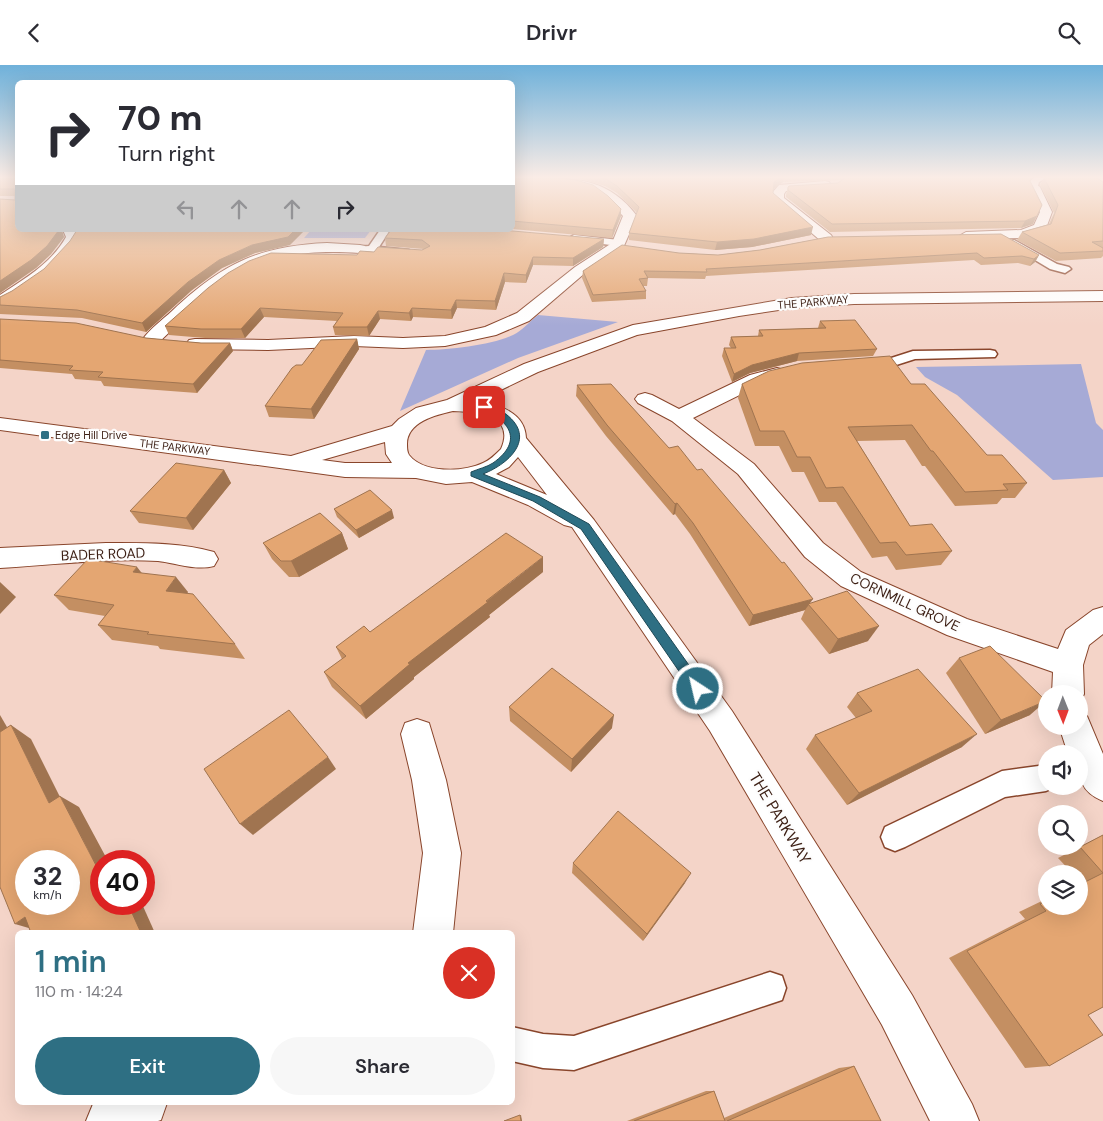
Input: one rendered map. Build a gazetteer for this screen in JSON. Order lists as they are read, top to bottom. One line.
{"streets":{"street":["THE PARKWAY","BADER ROAD","CORNMILL GROVE"]},"places":{"transit":["Edge Hill Drive"]},"north":"bottom","page":{"header":"Drivr","turn":["70 m","Turn right"],"speed":"32 km/h","limit":"40","heading":["1 min","110 m · 14:24"],"buttons":["Exit","Share"]}}
